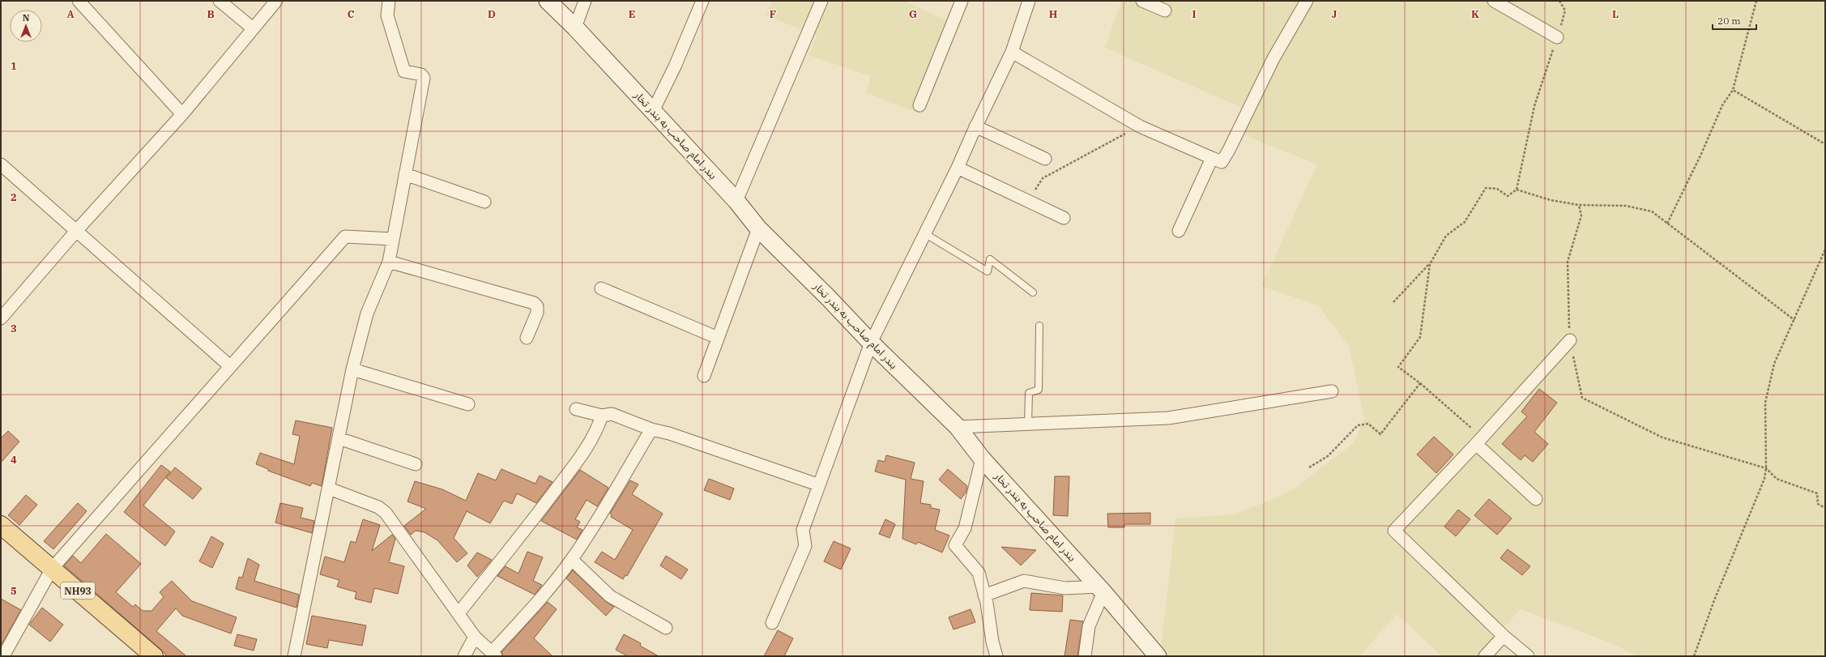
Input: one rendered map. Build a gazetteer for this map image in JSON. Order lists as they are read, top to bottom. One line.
{"streets":{"main road":["بندر امام صاحب به بندر تخار","NH93"]},"scale_bar":"20 m","north":"top","grid":{"columns":["A","B","C","D","E","F","G","H","I","J","K","L"],"rows":["1","2","3","4","5"]}}
